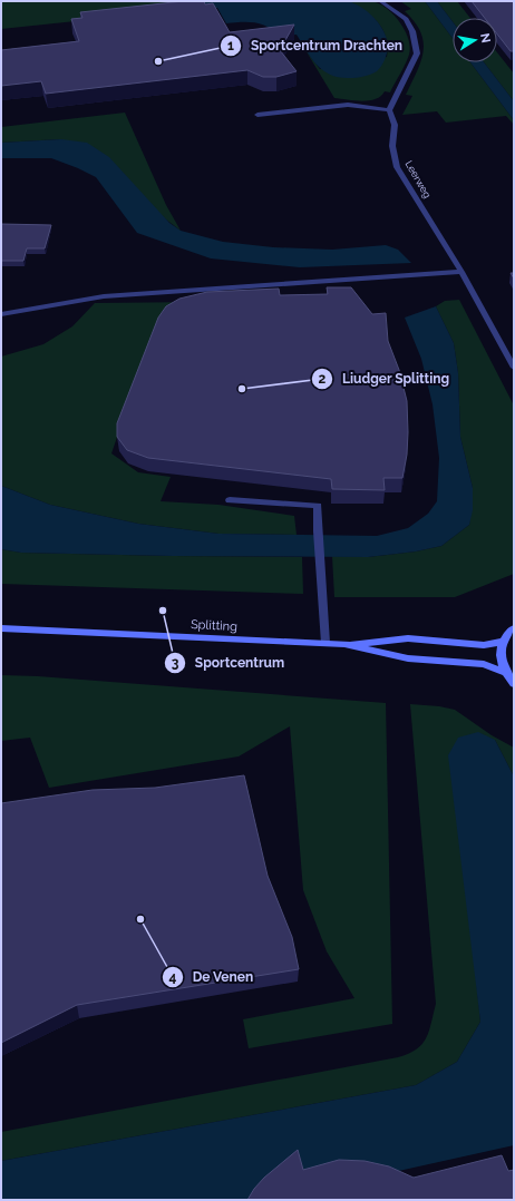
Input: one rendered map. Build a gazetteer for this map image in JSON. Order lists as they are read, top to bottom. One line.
{"streets":{"main road":["Splitting"],"lane":["Leerweg"]},"places":["Sportcentrum Drachten","Liudger Splitting","Sportcentrum","De Venen"],"north":"right"}
